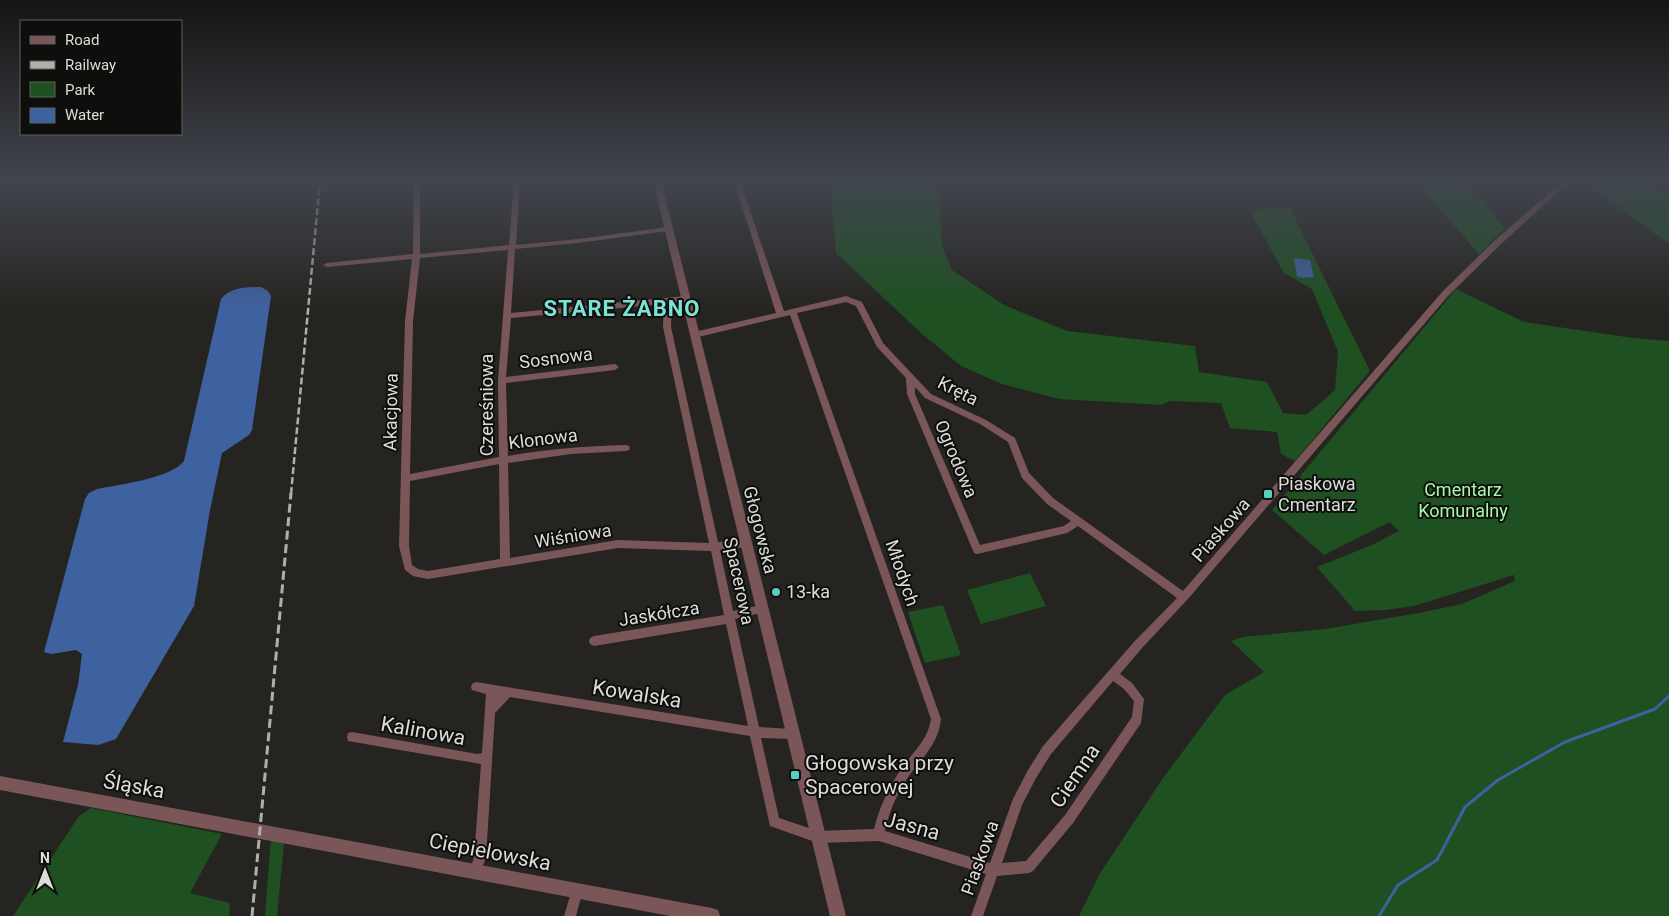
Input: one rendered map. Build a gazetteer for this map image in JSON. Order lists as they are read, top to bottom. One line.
{"streets":{"street":["Sosnowa","Kręta","Czereśniowa","Akacjowa","Klonowa","Ogrodowa","Głogowska","Piaskowa","Wiśniowa","Młodych","Spacerowa","Jaskółcza","Kowalska","Kalinowa","Ciemna","Śląska","Jasna","Ciepielowska"]},"crossings":[["Sosnowa","Czereśniowa"],["Kręta","Ogrodowa"],["Kręta","Głogowska"],["Kręta","Piaskowa"],["Kręta","Młodych"],["Czereśniowa","Klonowa"],["Czereśniowa","Wiśniowa"],["Akacjowa","Klonowa"],["Akacjowa","Wiśniowa"],["Głogowska","Wiśniowa"],["Głogowska","Spacerowa"],["Głogowska","Jaskółcza"],["Głogowska","Kowalska"],["Głogowska","Jasna"],["Piaskowa","Ciemna"],["Piaskowa","Jasna"],["Wiśniowa","Spacerowa"],["Młodych","Jasna"],["Spacerowa","Jaskółcza"],["Spacerowa","Kowalska"],["Spacerowa","Jasna"],["Ciemna","Jasna"],["Śląska","Ciepielowska"]],"districts":["STARE ŻABNO"],"parks":["Cmentarz Komunalny"],"places":{"transit":["Piaskowa Cmentarz","Głogowska przy Spacerowej"],"other":["13-ka"]},"legend":["Road","Railway","Park","Water"],"north":"top"}
